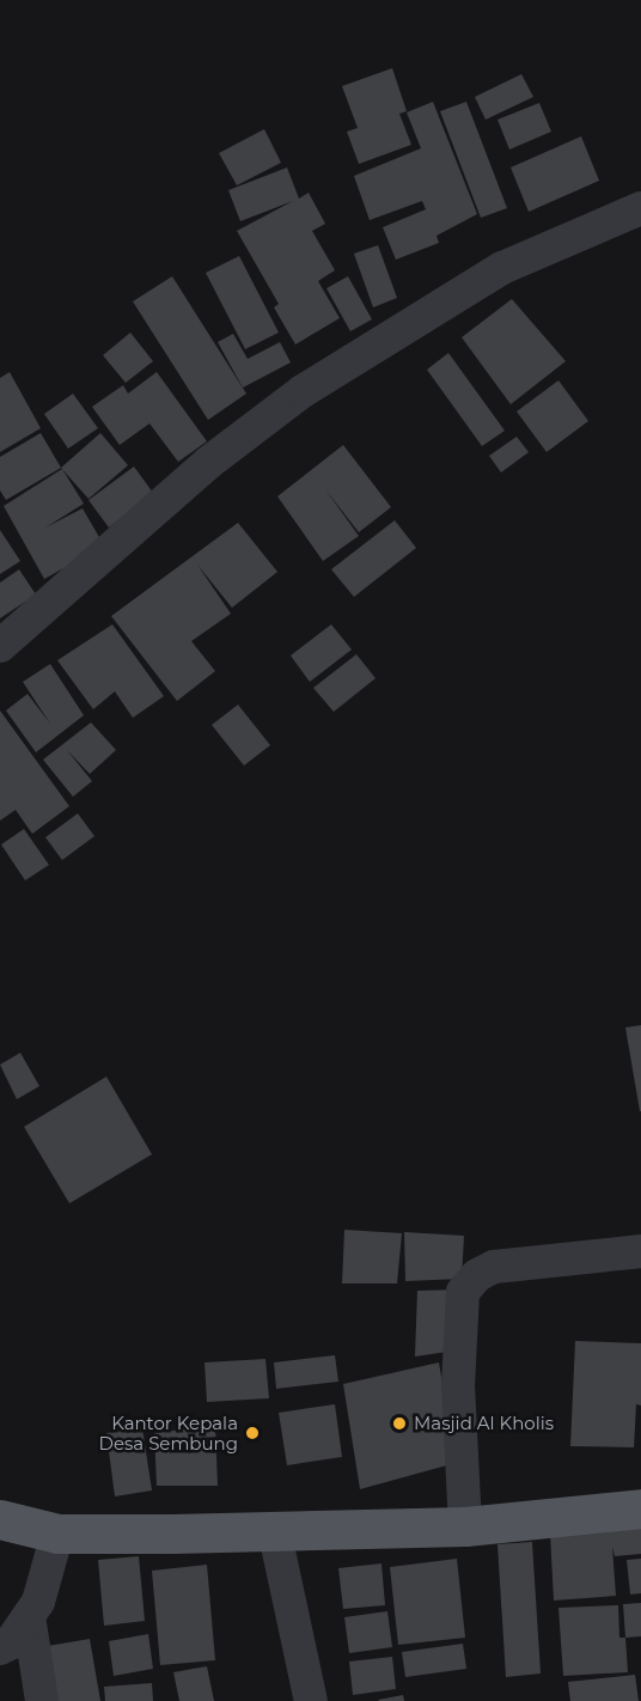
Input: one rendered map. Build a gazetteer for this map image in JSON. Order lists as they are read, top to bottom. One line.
{"places":["Masjid Al Kholis","Kantor Kepala Desa Sembung"]}
